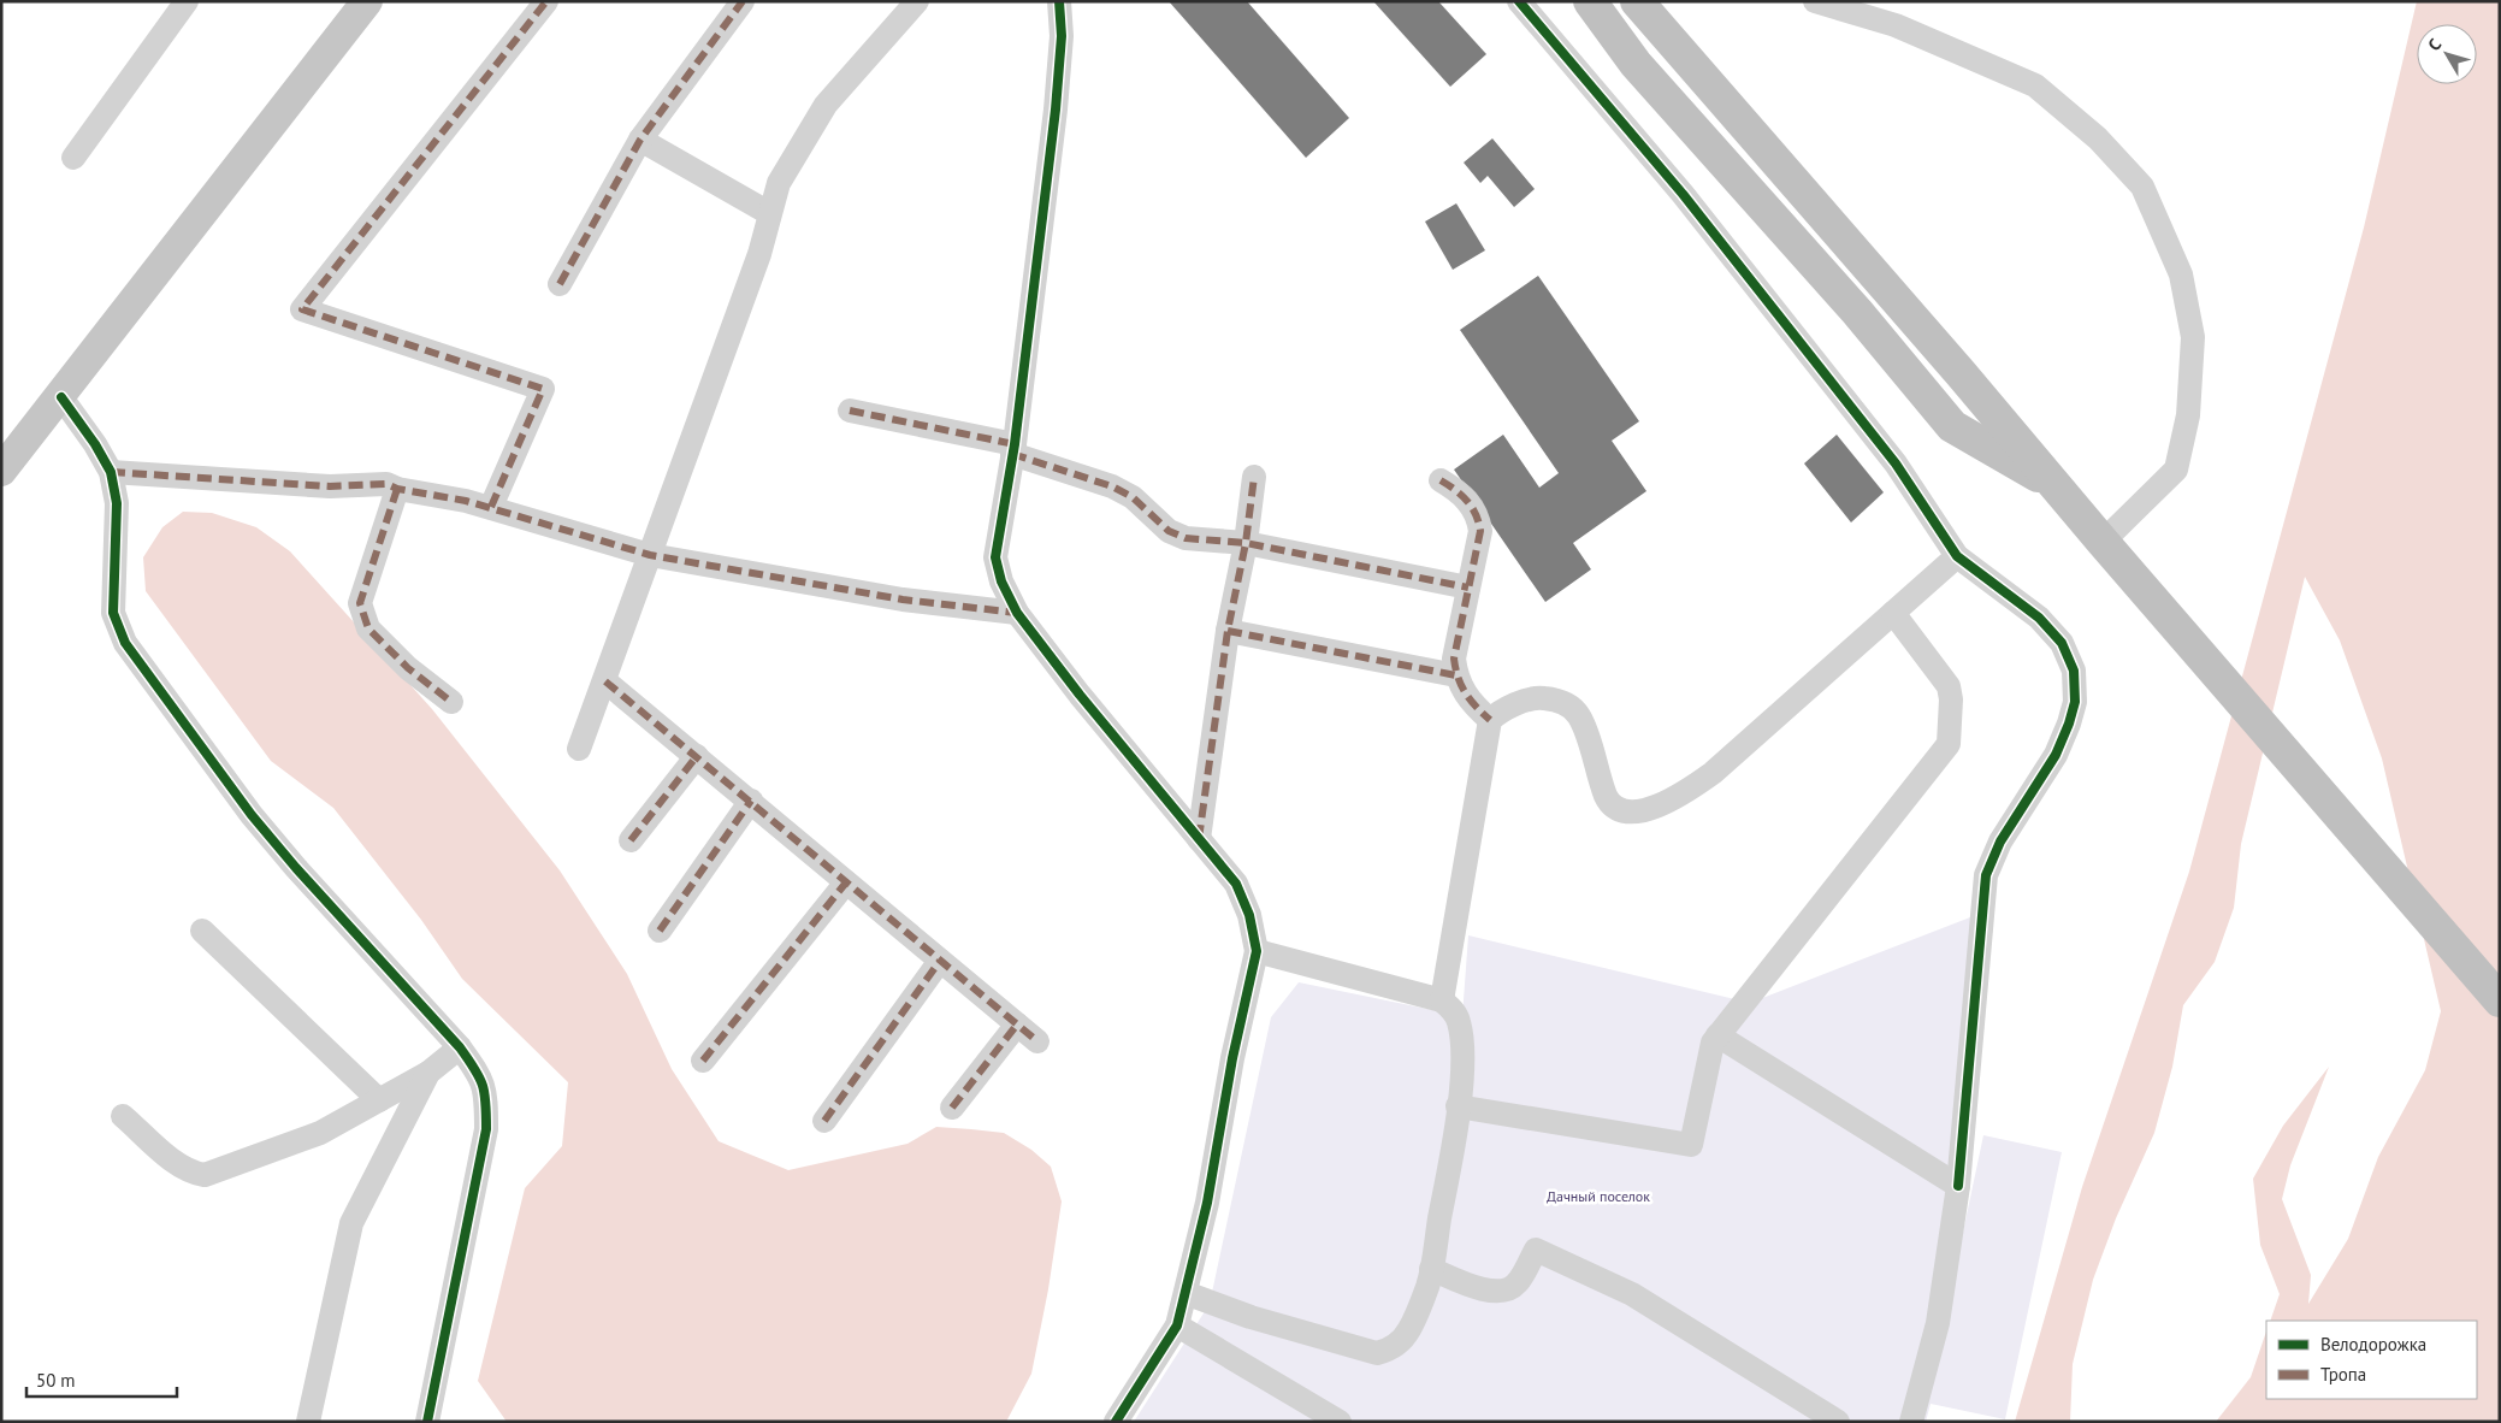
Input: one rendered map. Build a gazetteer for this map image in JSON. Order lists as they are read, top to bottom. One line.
{"parks":["Дачный поселок"],"legend":["Велодорожка","Тропа"],"scale_bar":"50 m","north":"top left"}
